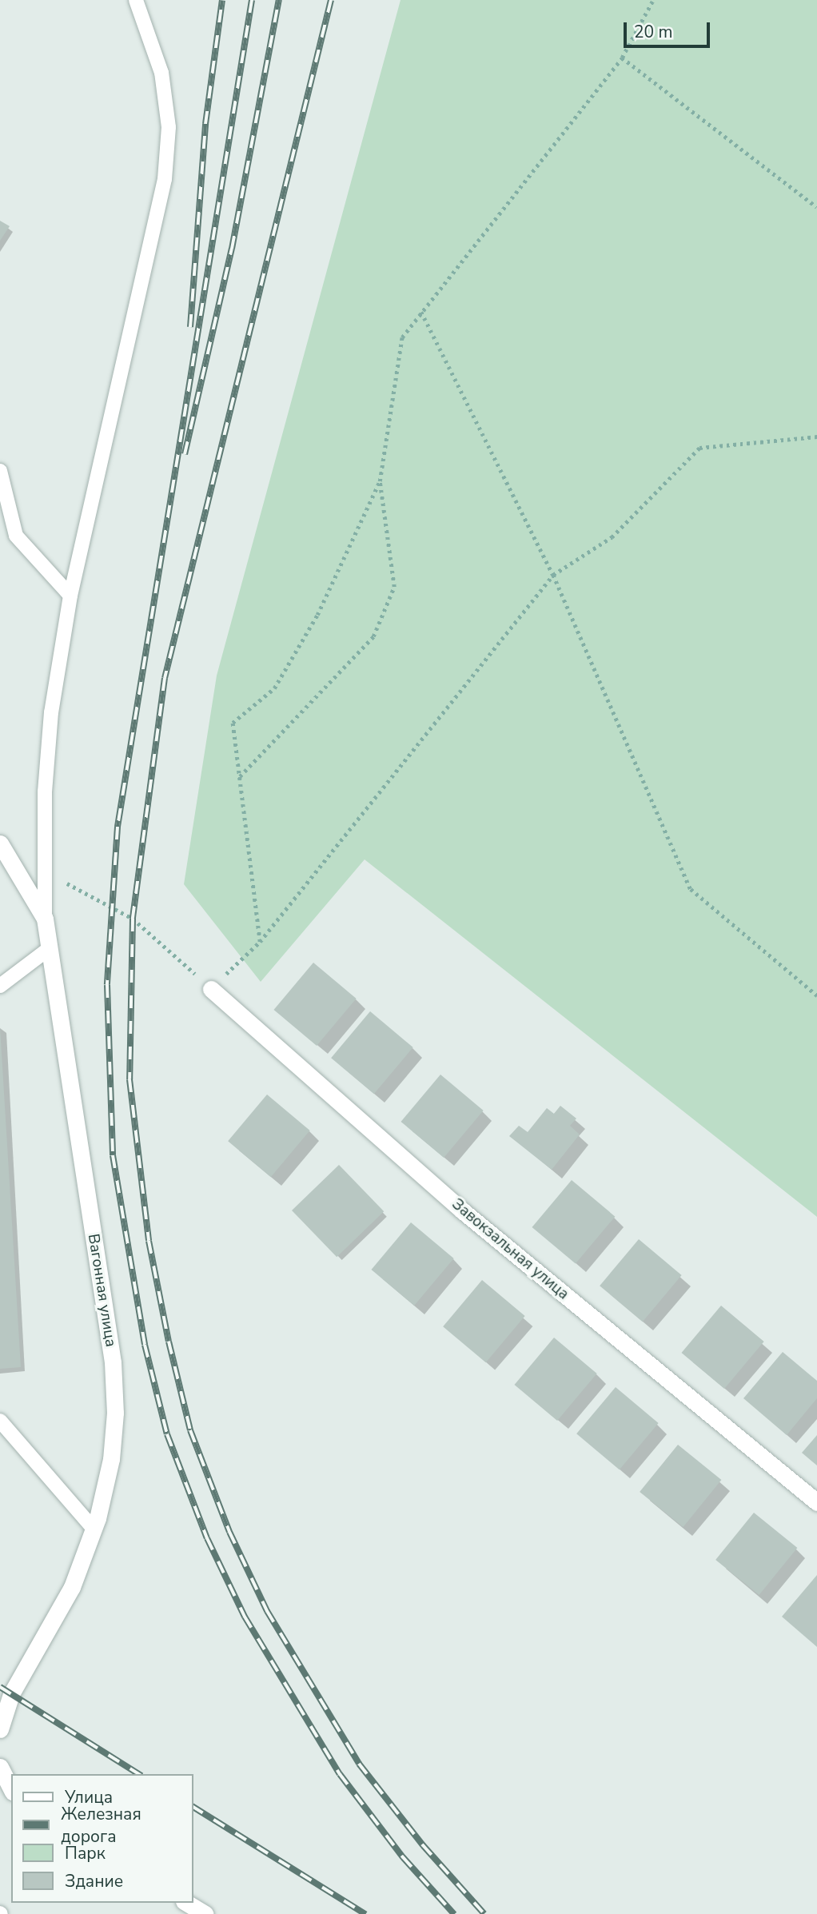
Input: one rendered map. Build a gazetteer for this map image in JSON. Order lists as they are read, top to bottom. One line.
{"streets":{"street":["Завокзальная улица","Вагонная улица"]},"legend":["Улица","Железная дорога","Парк","Здание"],"scale_bar":"20 m"}
